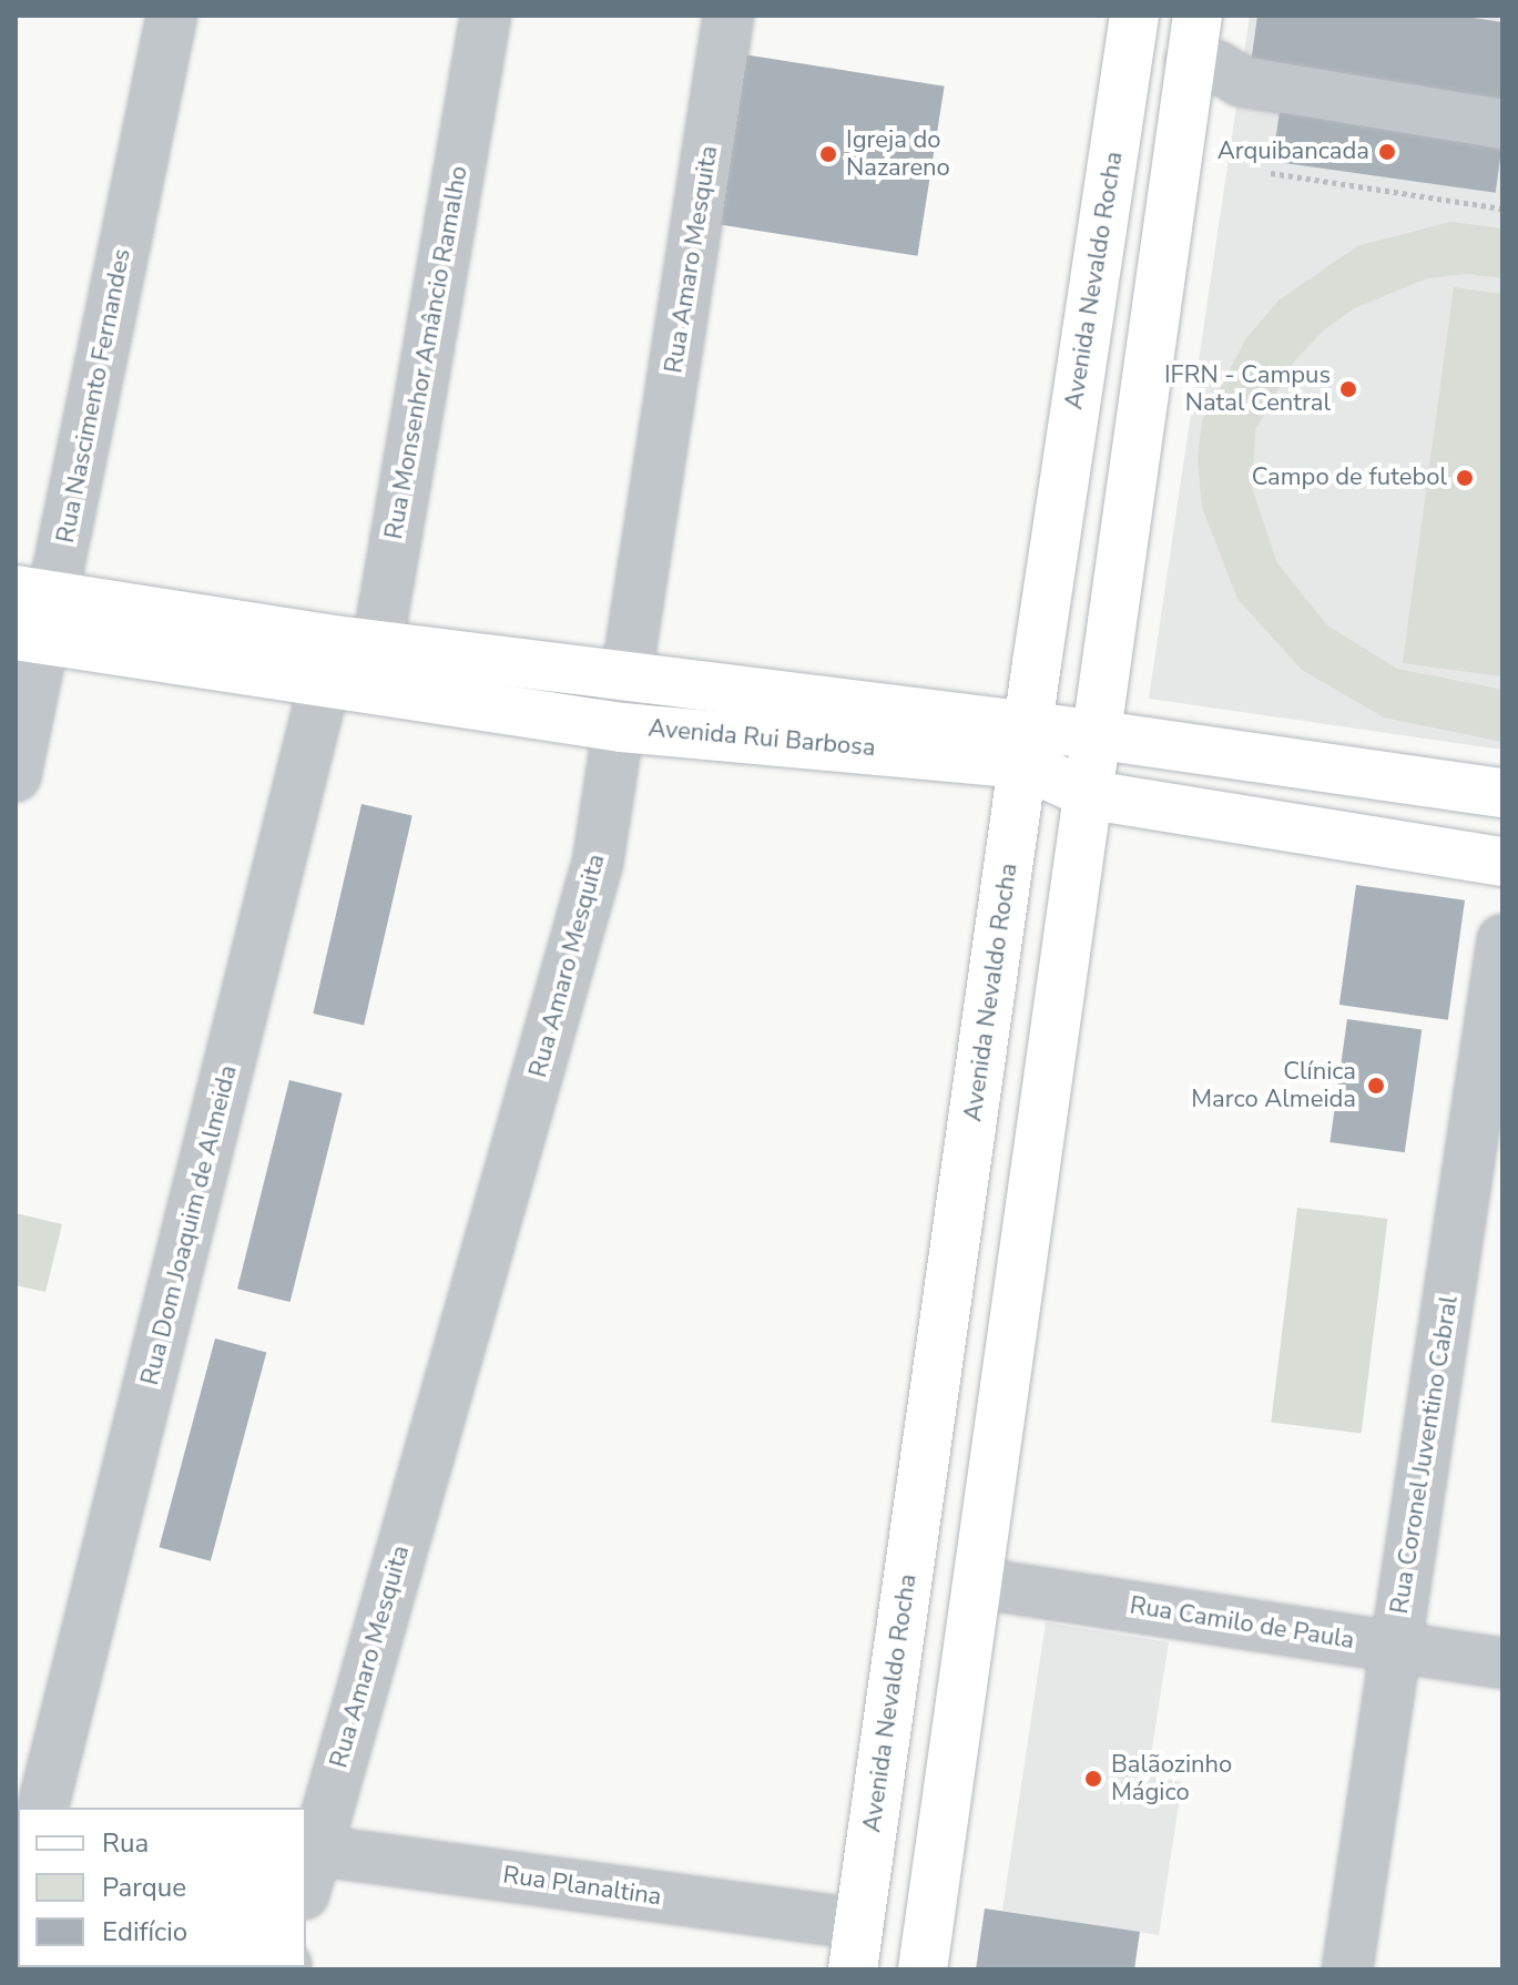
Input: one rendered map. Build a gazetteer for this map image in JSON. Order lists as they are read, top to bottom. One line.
{"streets":{"main road":["Avenida Nevaldo Rocha","Avenida Rui Barbosa"],"street":["Rua Amaro Mesquita","Rua Monsenhor Amâncio Ramalho","Rua Nascimento Fernandes","Rua Dom Joaquim de Almeida","Rua Coronel Juventino Cabral","Rua Camilo de Paula","Rua Planaltina"]},"crossings":[["Rua Amaro Mesquita","Avenida Rui Barbosa"],["Rua Amaro Mesquita","Rua Planaltina"],["Avenida Nevaldo Rocha","Avenida Rui Barbosa"],["Avenida Nevaldo Rocha","Rua Planaltina"],["Rua Monsenhor Amâncio Ramalho","Avenida Rui Barbosa"],["Rua Monsenhor Amâncio Ramalho","Rua Dom Joaquim de Almeida"],["Rua Nascimento Fernandes","Avenida Rui Barbosa"],["Avenida Rui Barbosa","Rua Dom Joaquim de Almeida"],["Rua Coronel Juventino Cabral","Rua Camilo de Paula"]],"places":["Arquibancada","Igreja do Nazareno","IFRN - Campus Natal Central","Campo de futebol","Clínica Marco Almeida","Balãozinho Mágico"],"legend":["Rua","Parque","Edifício"]}
